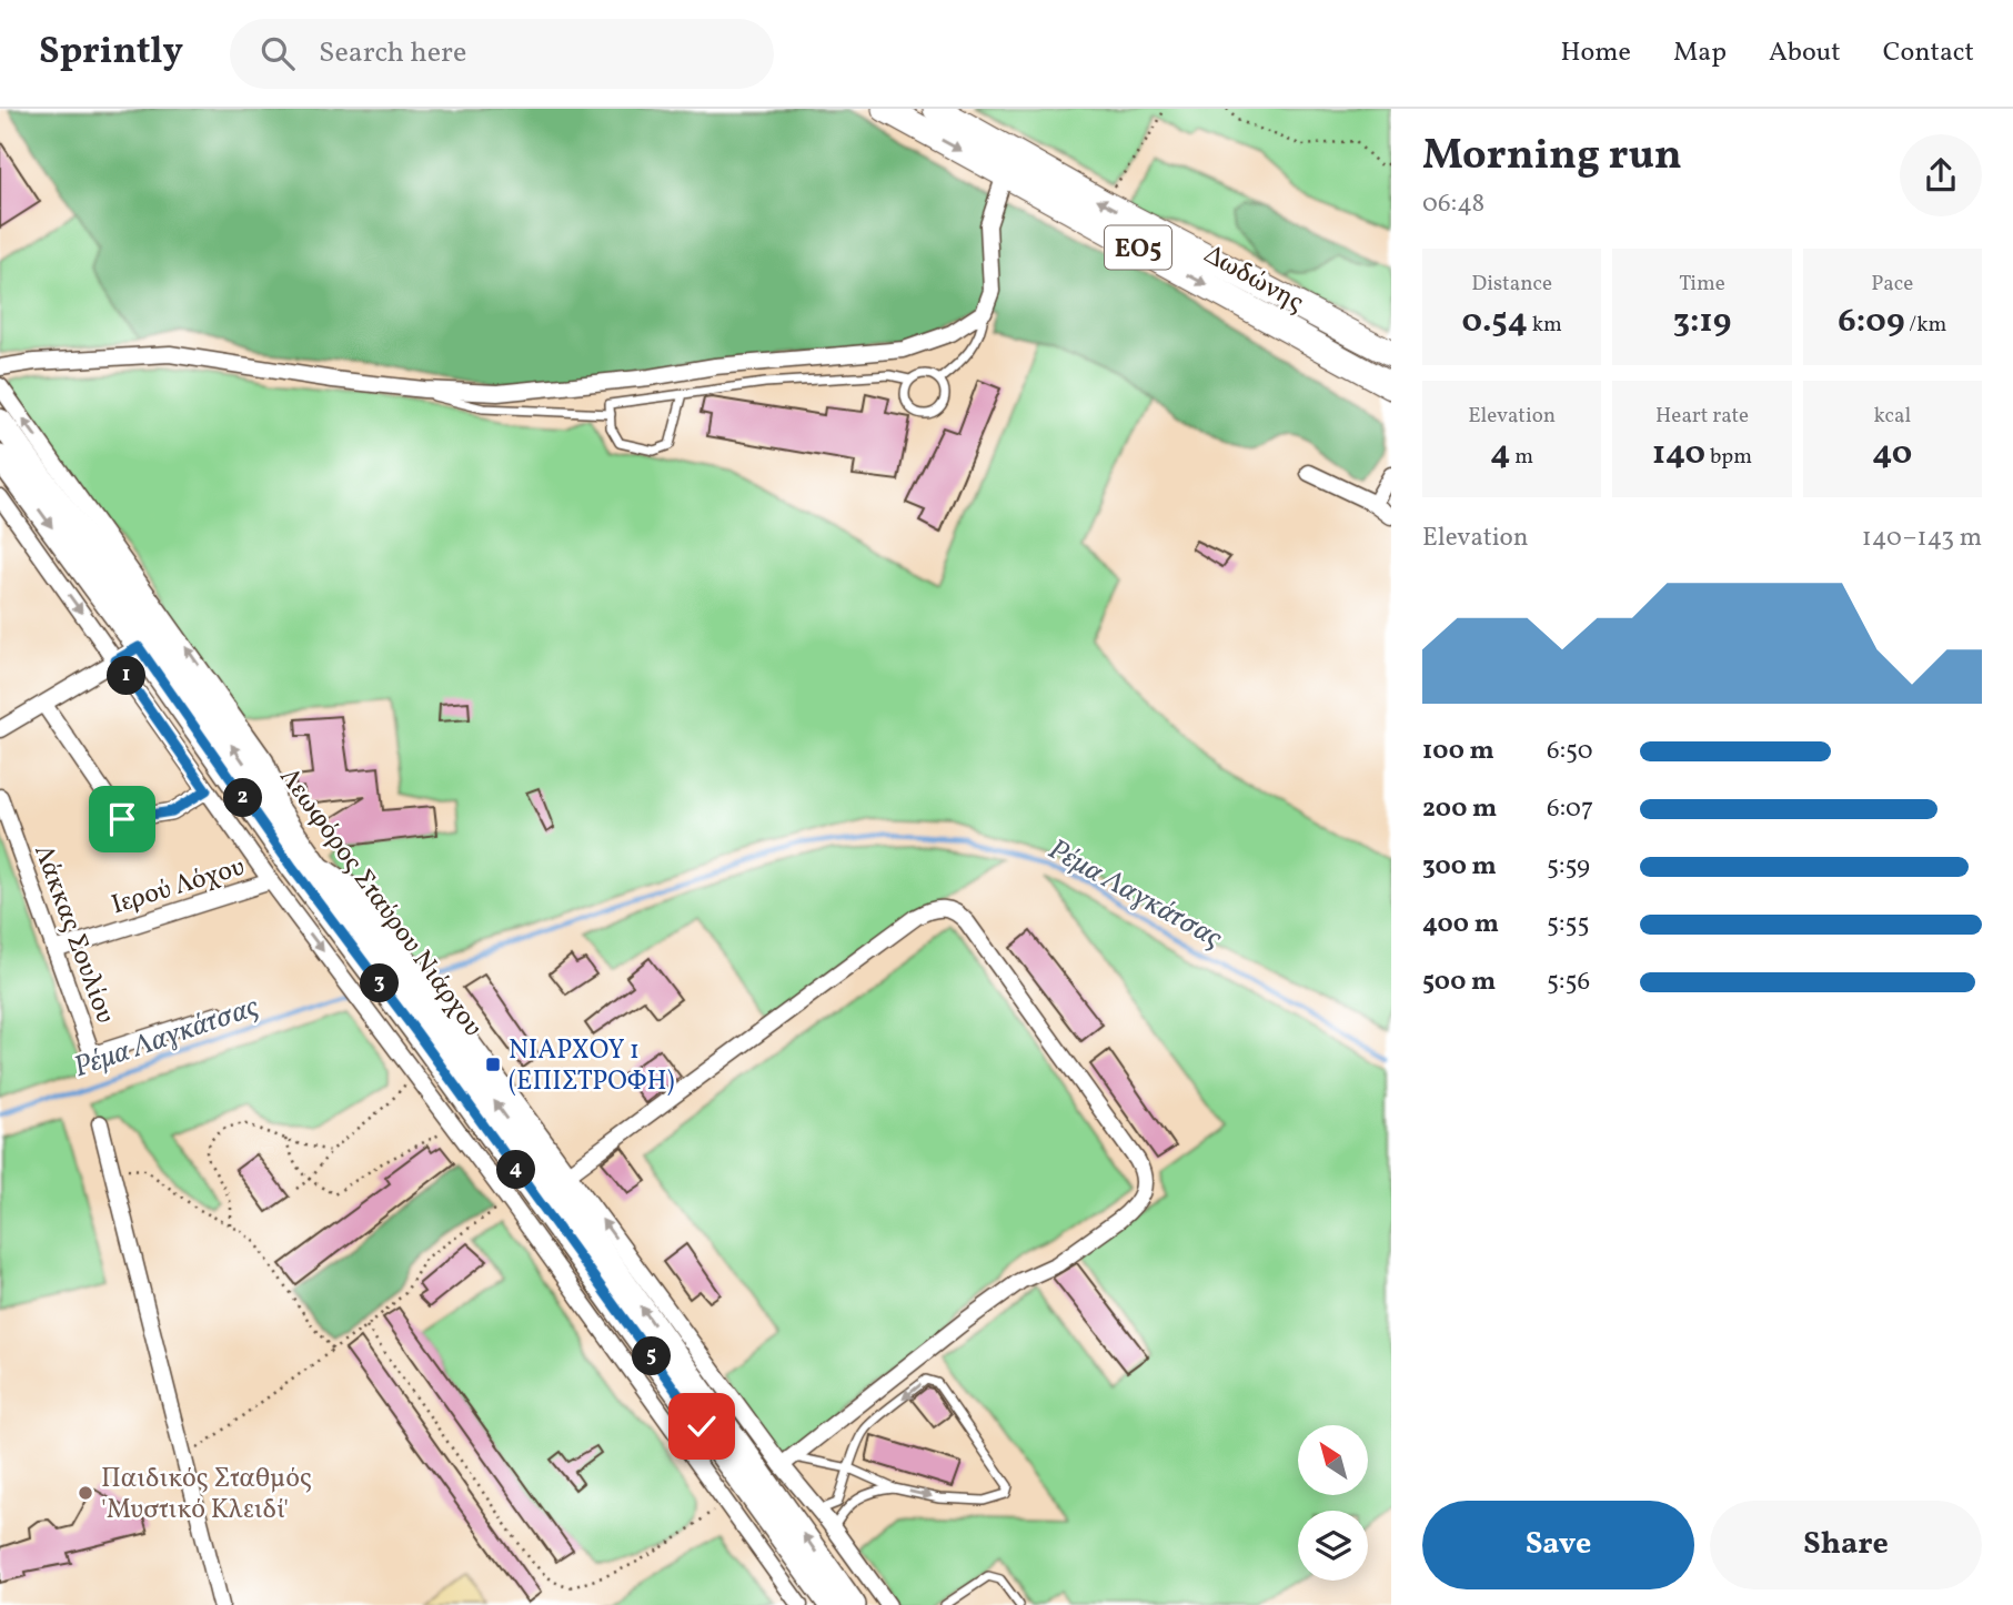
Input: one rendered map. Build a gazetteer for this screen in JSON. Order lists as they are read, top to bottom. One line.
{"streets":{"main road":["ΕΟ5","Δωδώνης","Λεωφόρος Σταύρου Νιάρχου"],"street":["Ιερού Λόχου","Λάκκας Σουλίου"]},"crossings":[["Ιερού Λόχου","Λάκκας Σουλίου"]],"water":["Ρέμα Λαγκάτσας"],"places":{"transit":["ΝΙΑΡΧΟΥ 1 (ΕΠΙΣΤΡΟΦΗ)"],"other":["Παιδικός Σταθμός 'Μυστικό Κλειδί'"]},"north":"top left","page":{"header":"Sprintly","search":"Search here","nav":["Home","Map","About","Contact"],"heading":["Morning run","06:48"],"stats":[["Distance","0.54 km"],["Time","3:19"],["Pace","6:09 /km"],["Elevation","4 m"],["Heart rate","140 bpm"],["kcal","40"]],"chart":["Elevation","140–143 m"],"pins":["1","2","3","4","5"],"list":[{"name":"100 m","note":"6:50"},{"name":"200 m","note":"6:07"},{"name":"300 m","note":"5:59"},{"name":"400 m","note":"5:55"},{"name":"500 m","note":"5:56"}],"buttons":["Save","Share"]}}
